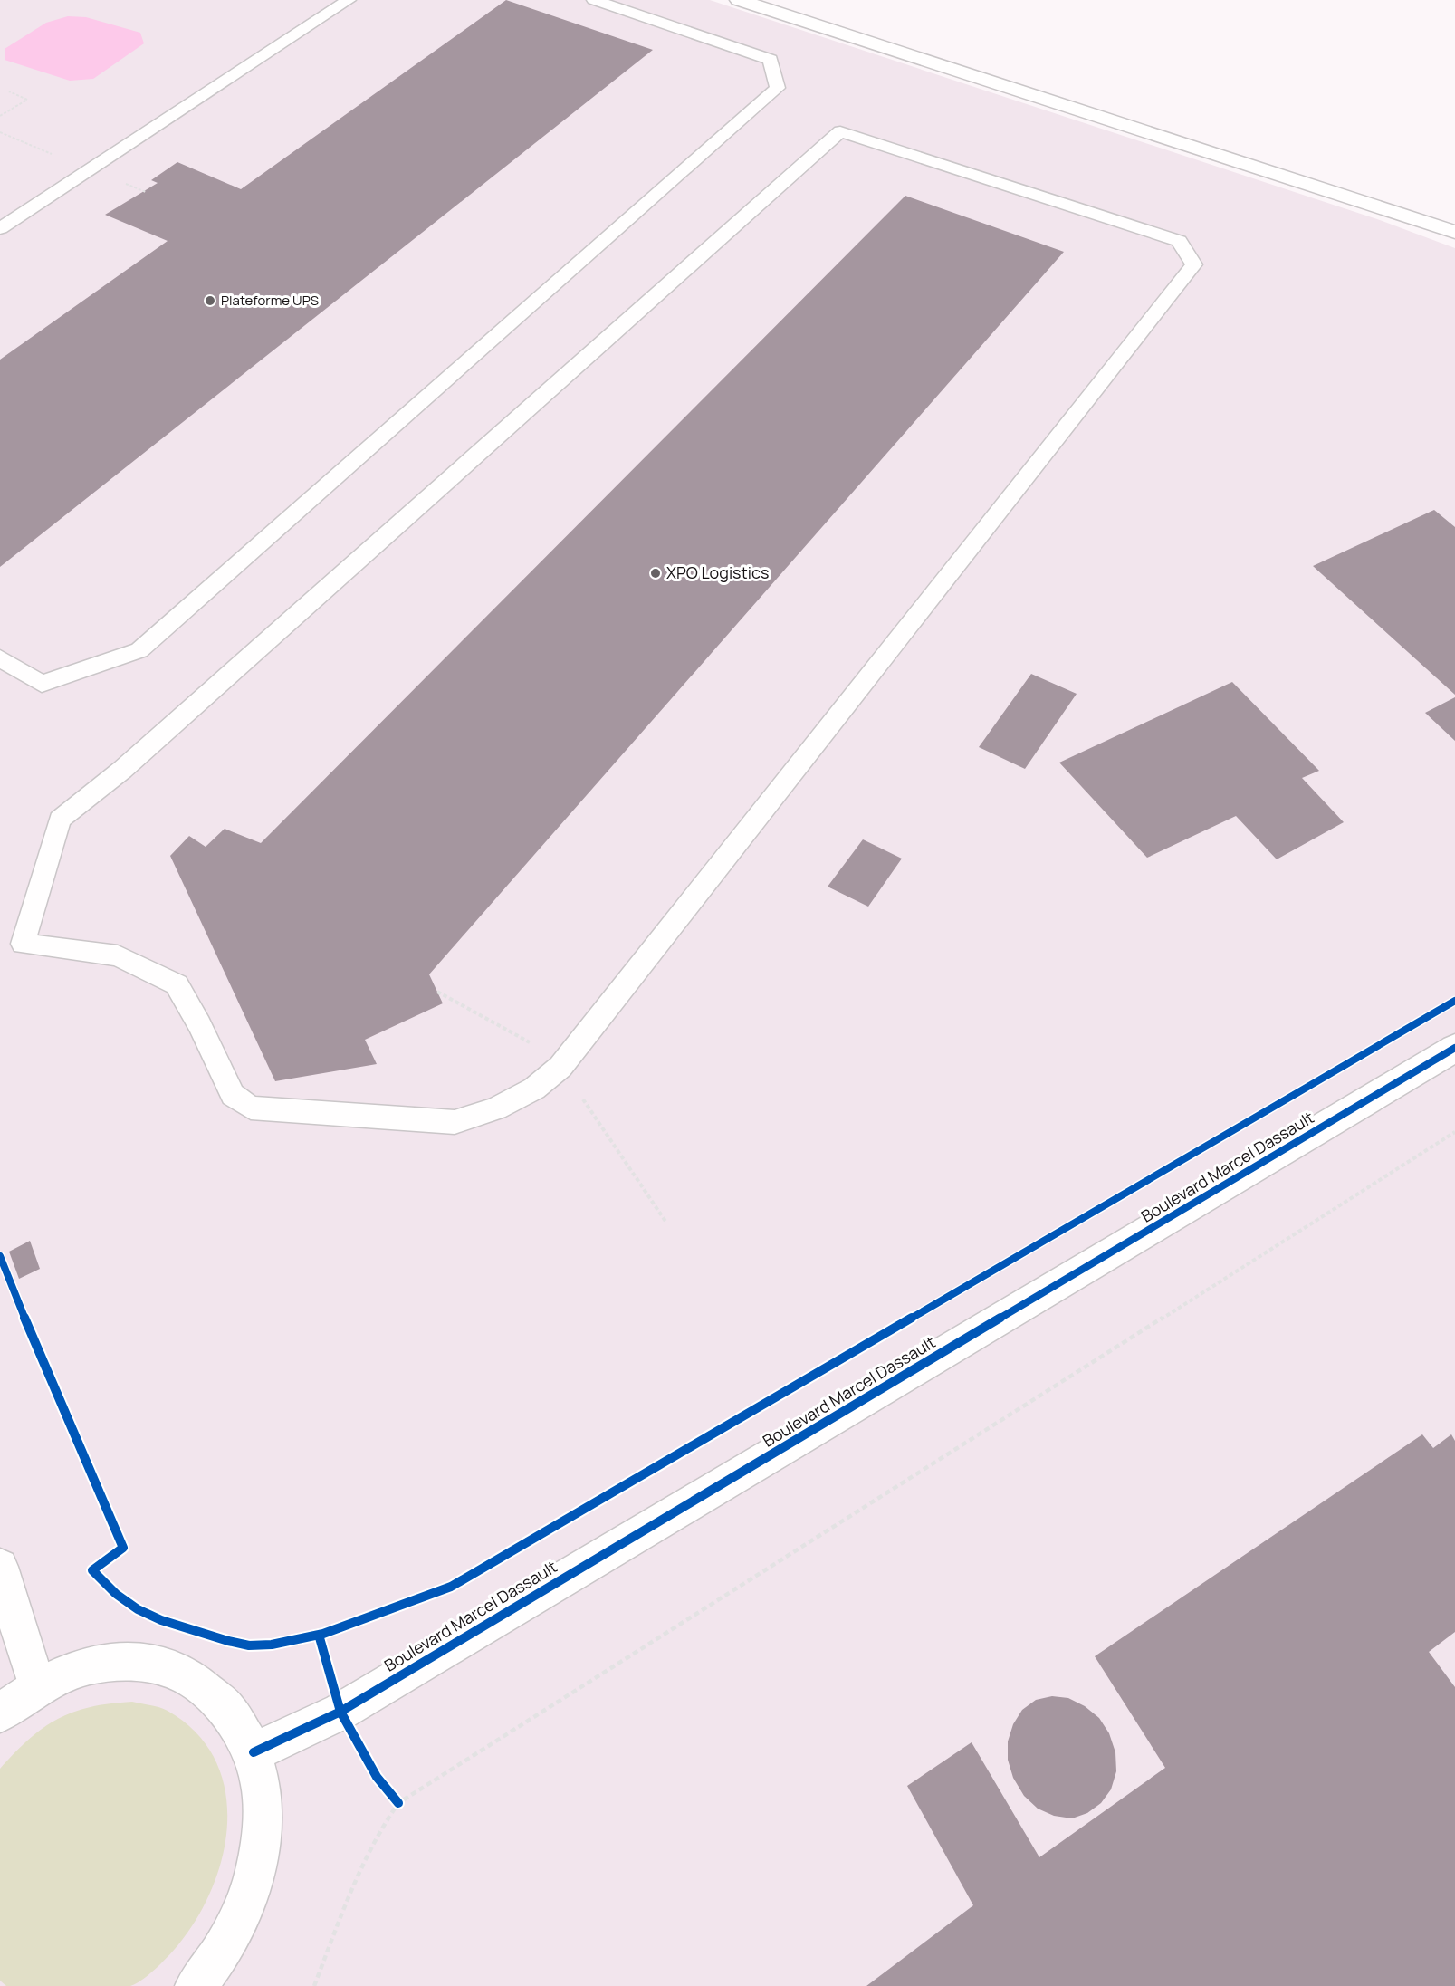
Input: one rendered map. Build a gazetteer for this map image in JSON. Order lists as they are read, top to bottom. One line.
{"streets":{"street":["Boulevard Marcel Dassault"]},"places":["Plateforme UPS","XPO Logistics"]}
